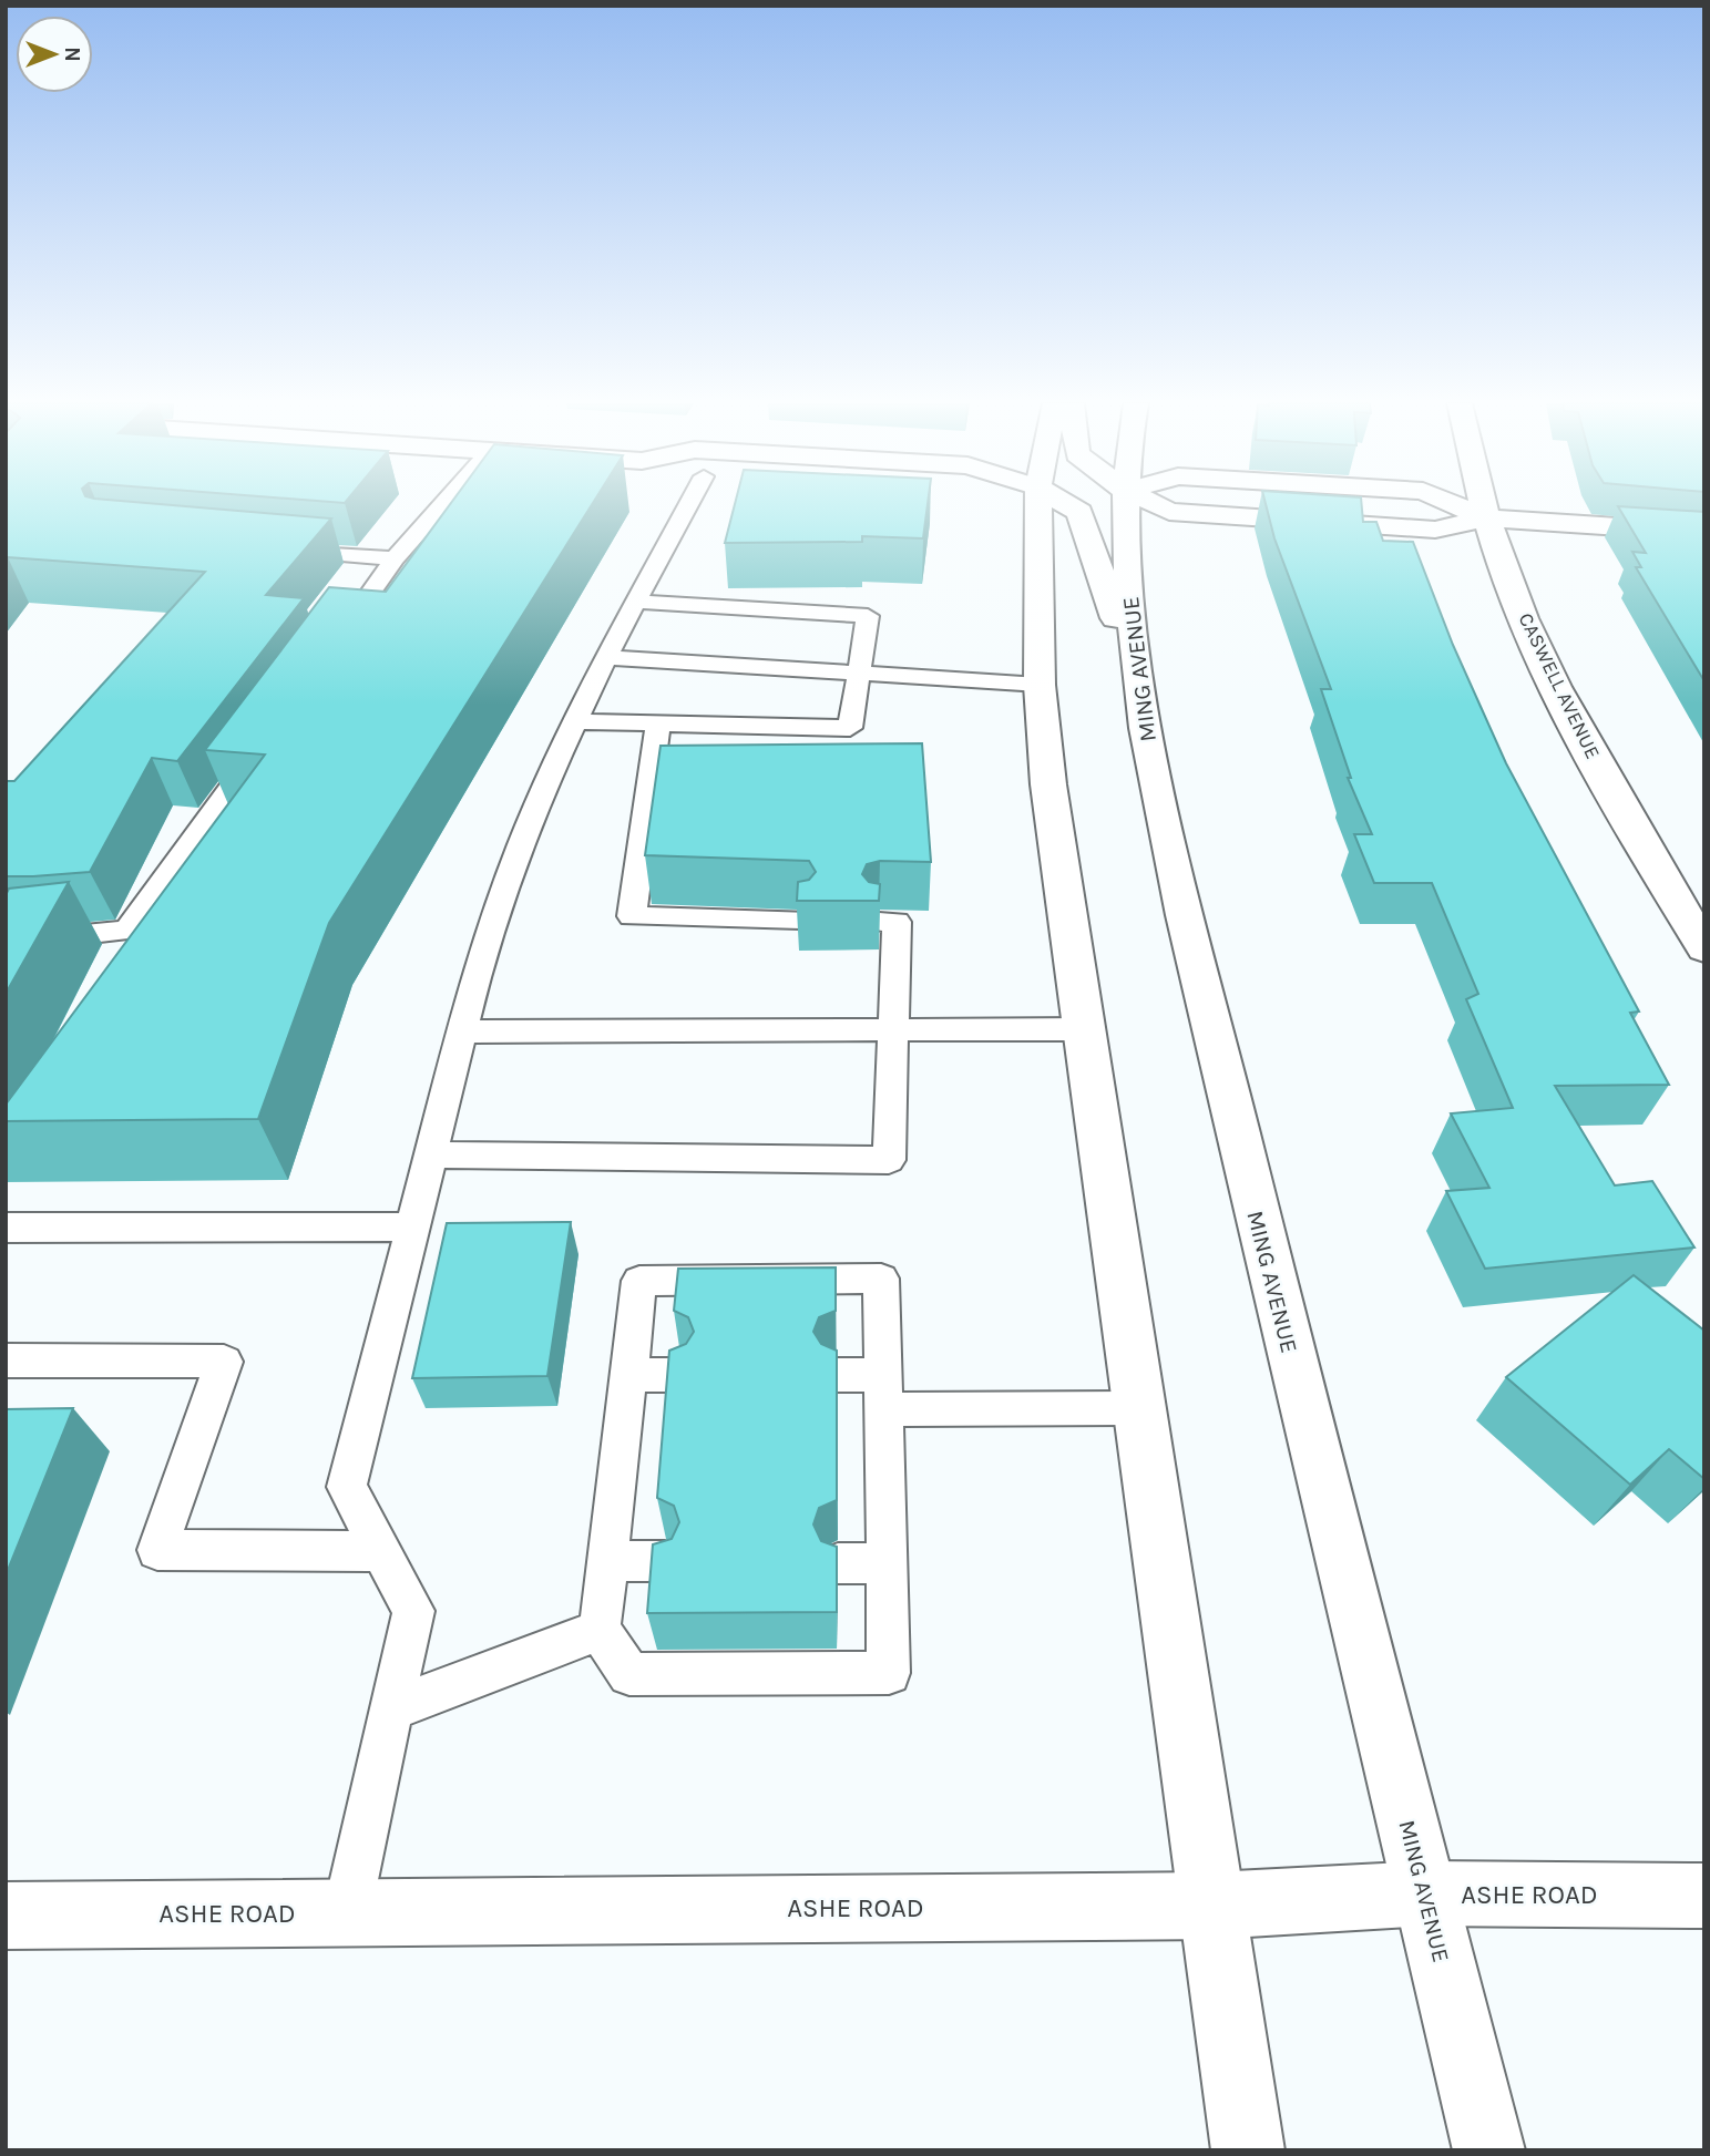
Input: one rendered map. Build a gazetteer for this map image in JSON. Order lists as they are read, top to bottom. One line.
{"streets":{"street":["MING AVENUE","CASWELL AVENUE","ASHE ROAD"]},"crossings":[["MING AVENUE","ASHE ROAD"]],"north":"right"}
